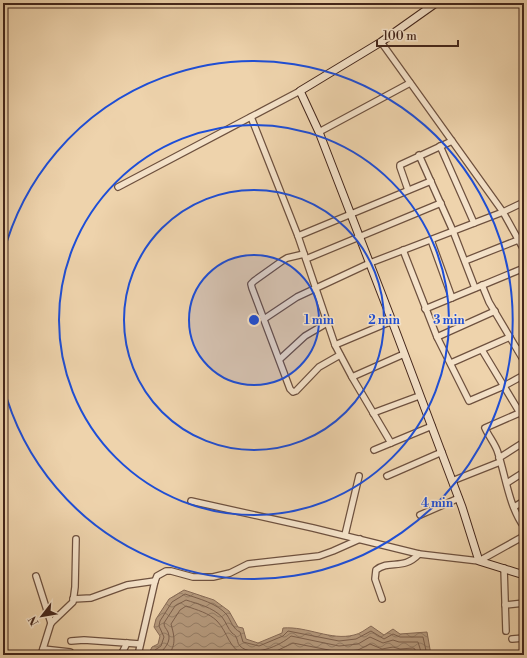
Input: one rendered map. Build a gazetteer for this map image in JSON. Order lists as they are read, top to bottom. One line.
{"scale_bar":"100 m","north":"bottom left","rings":["1 min","2 min","3 min","4 min"]}
